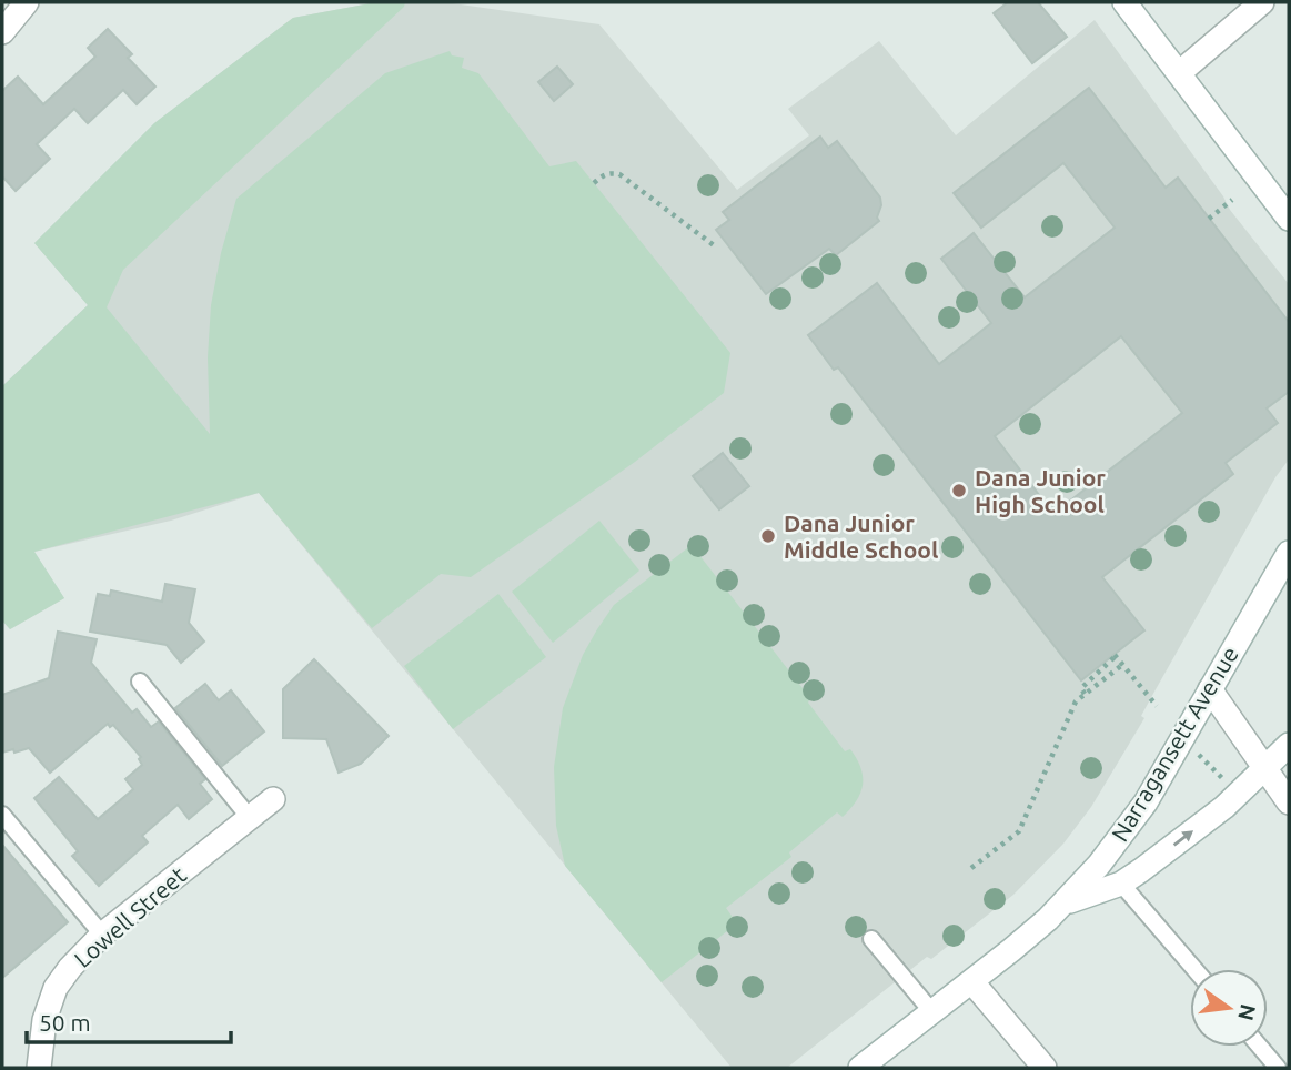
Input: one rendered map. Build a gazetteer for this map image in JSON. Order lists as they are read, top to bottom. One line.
{"streets":{"street":["Narragansett Avenue","Lowell Street"]},"places":["Dana Junior High School","Dana Junior Middle School"],"scale_bar":"50 m","north":"right"}
